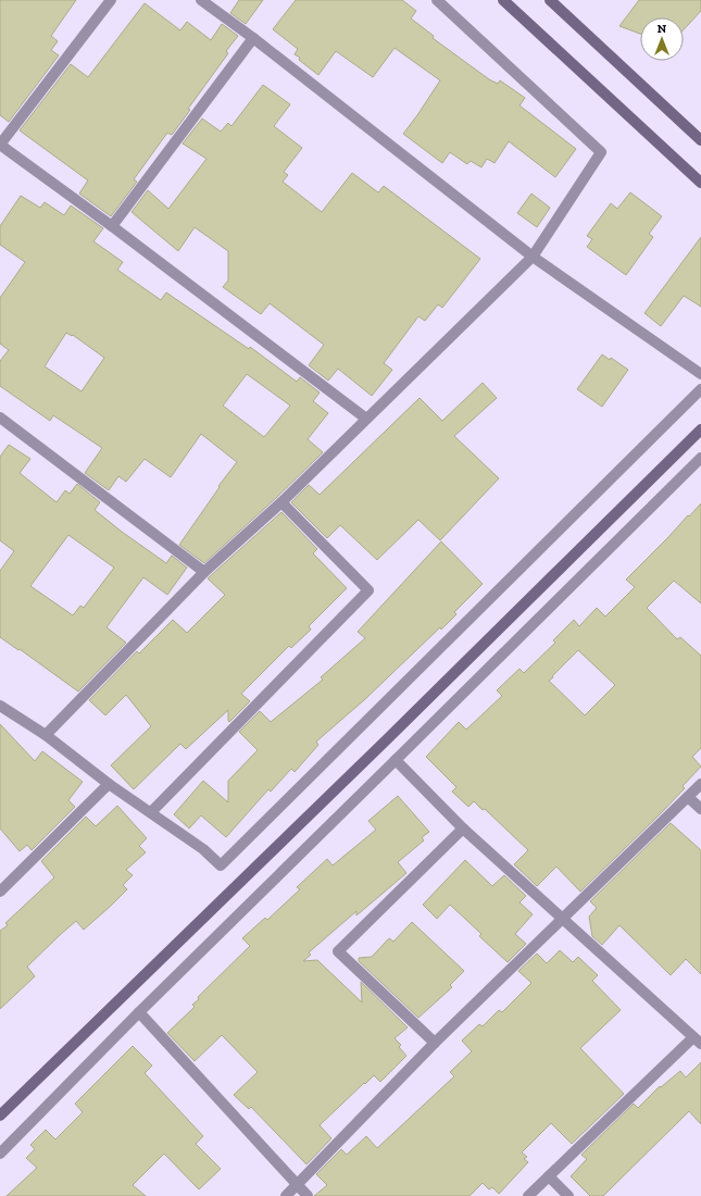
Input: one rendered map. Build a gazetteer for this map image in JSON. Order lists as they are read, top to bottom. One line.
{"north":"top"}
